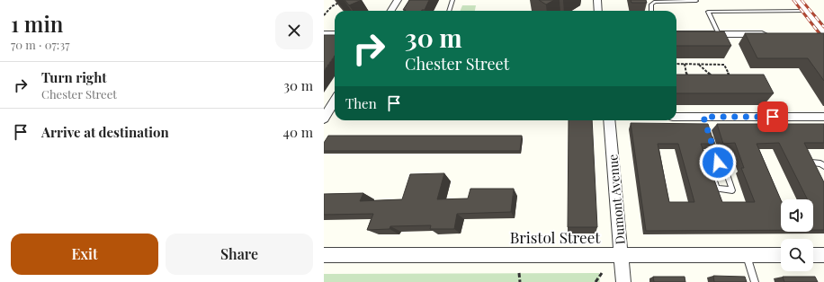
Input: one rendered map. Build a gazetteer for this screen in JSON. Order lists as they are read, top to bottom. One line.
{"streets":{"street":["Dumont Avenue","Bristol Street"]},"crossings":[["Dumont Avenue","Bristol Street"]],"page":{"heading":["1 min","70 m · 07:37"],"turn":["30 m","Chester Street"],"list":[{"name":"Turn right","note":"Chester Street","value":"30 m"},{"name":"Arrive at destination","value":"40 m"}],"then":"Then","buttons":["Exit","Share"]}}
